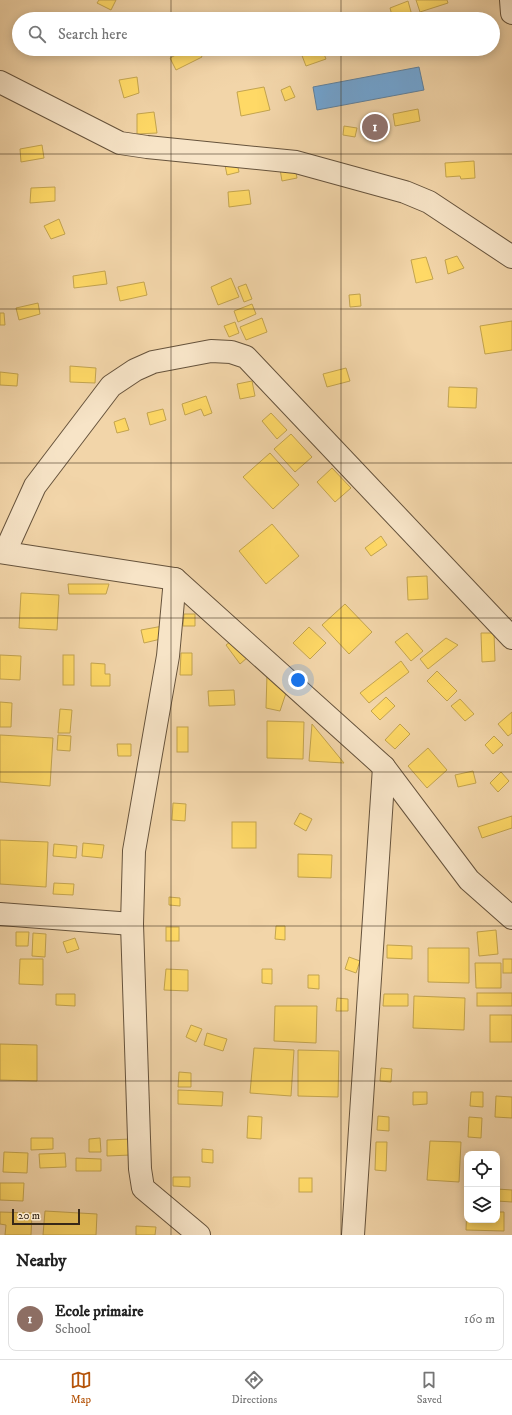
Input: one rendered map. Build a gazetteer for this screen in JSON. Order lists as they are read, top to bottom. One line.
{"scale_bar":"20 m","page":{"search":"Search here","pins":"1","scale":"20 m","heading":"Nearby","list":[{"mark":"1","name":"Ecole primaire","note":"School","value":"160 m"}],"nav":["Map","Directions","Saved"]}}
